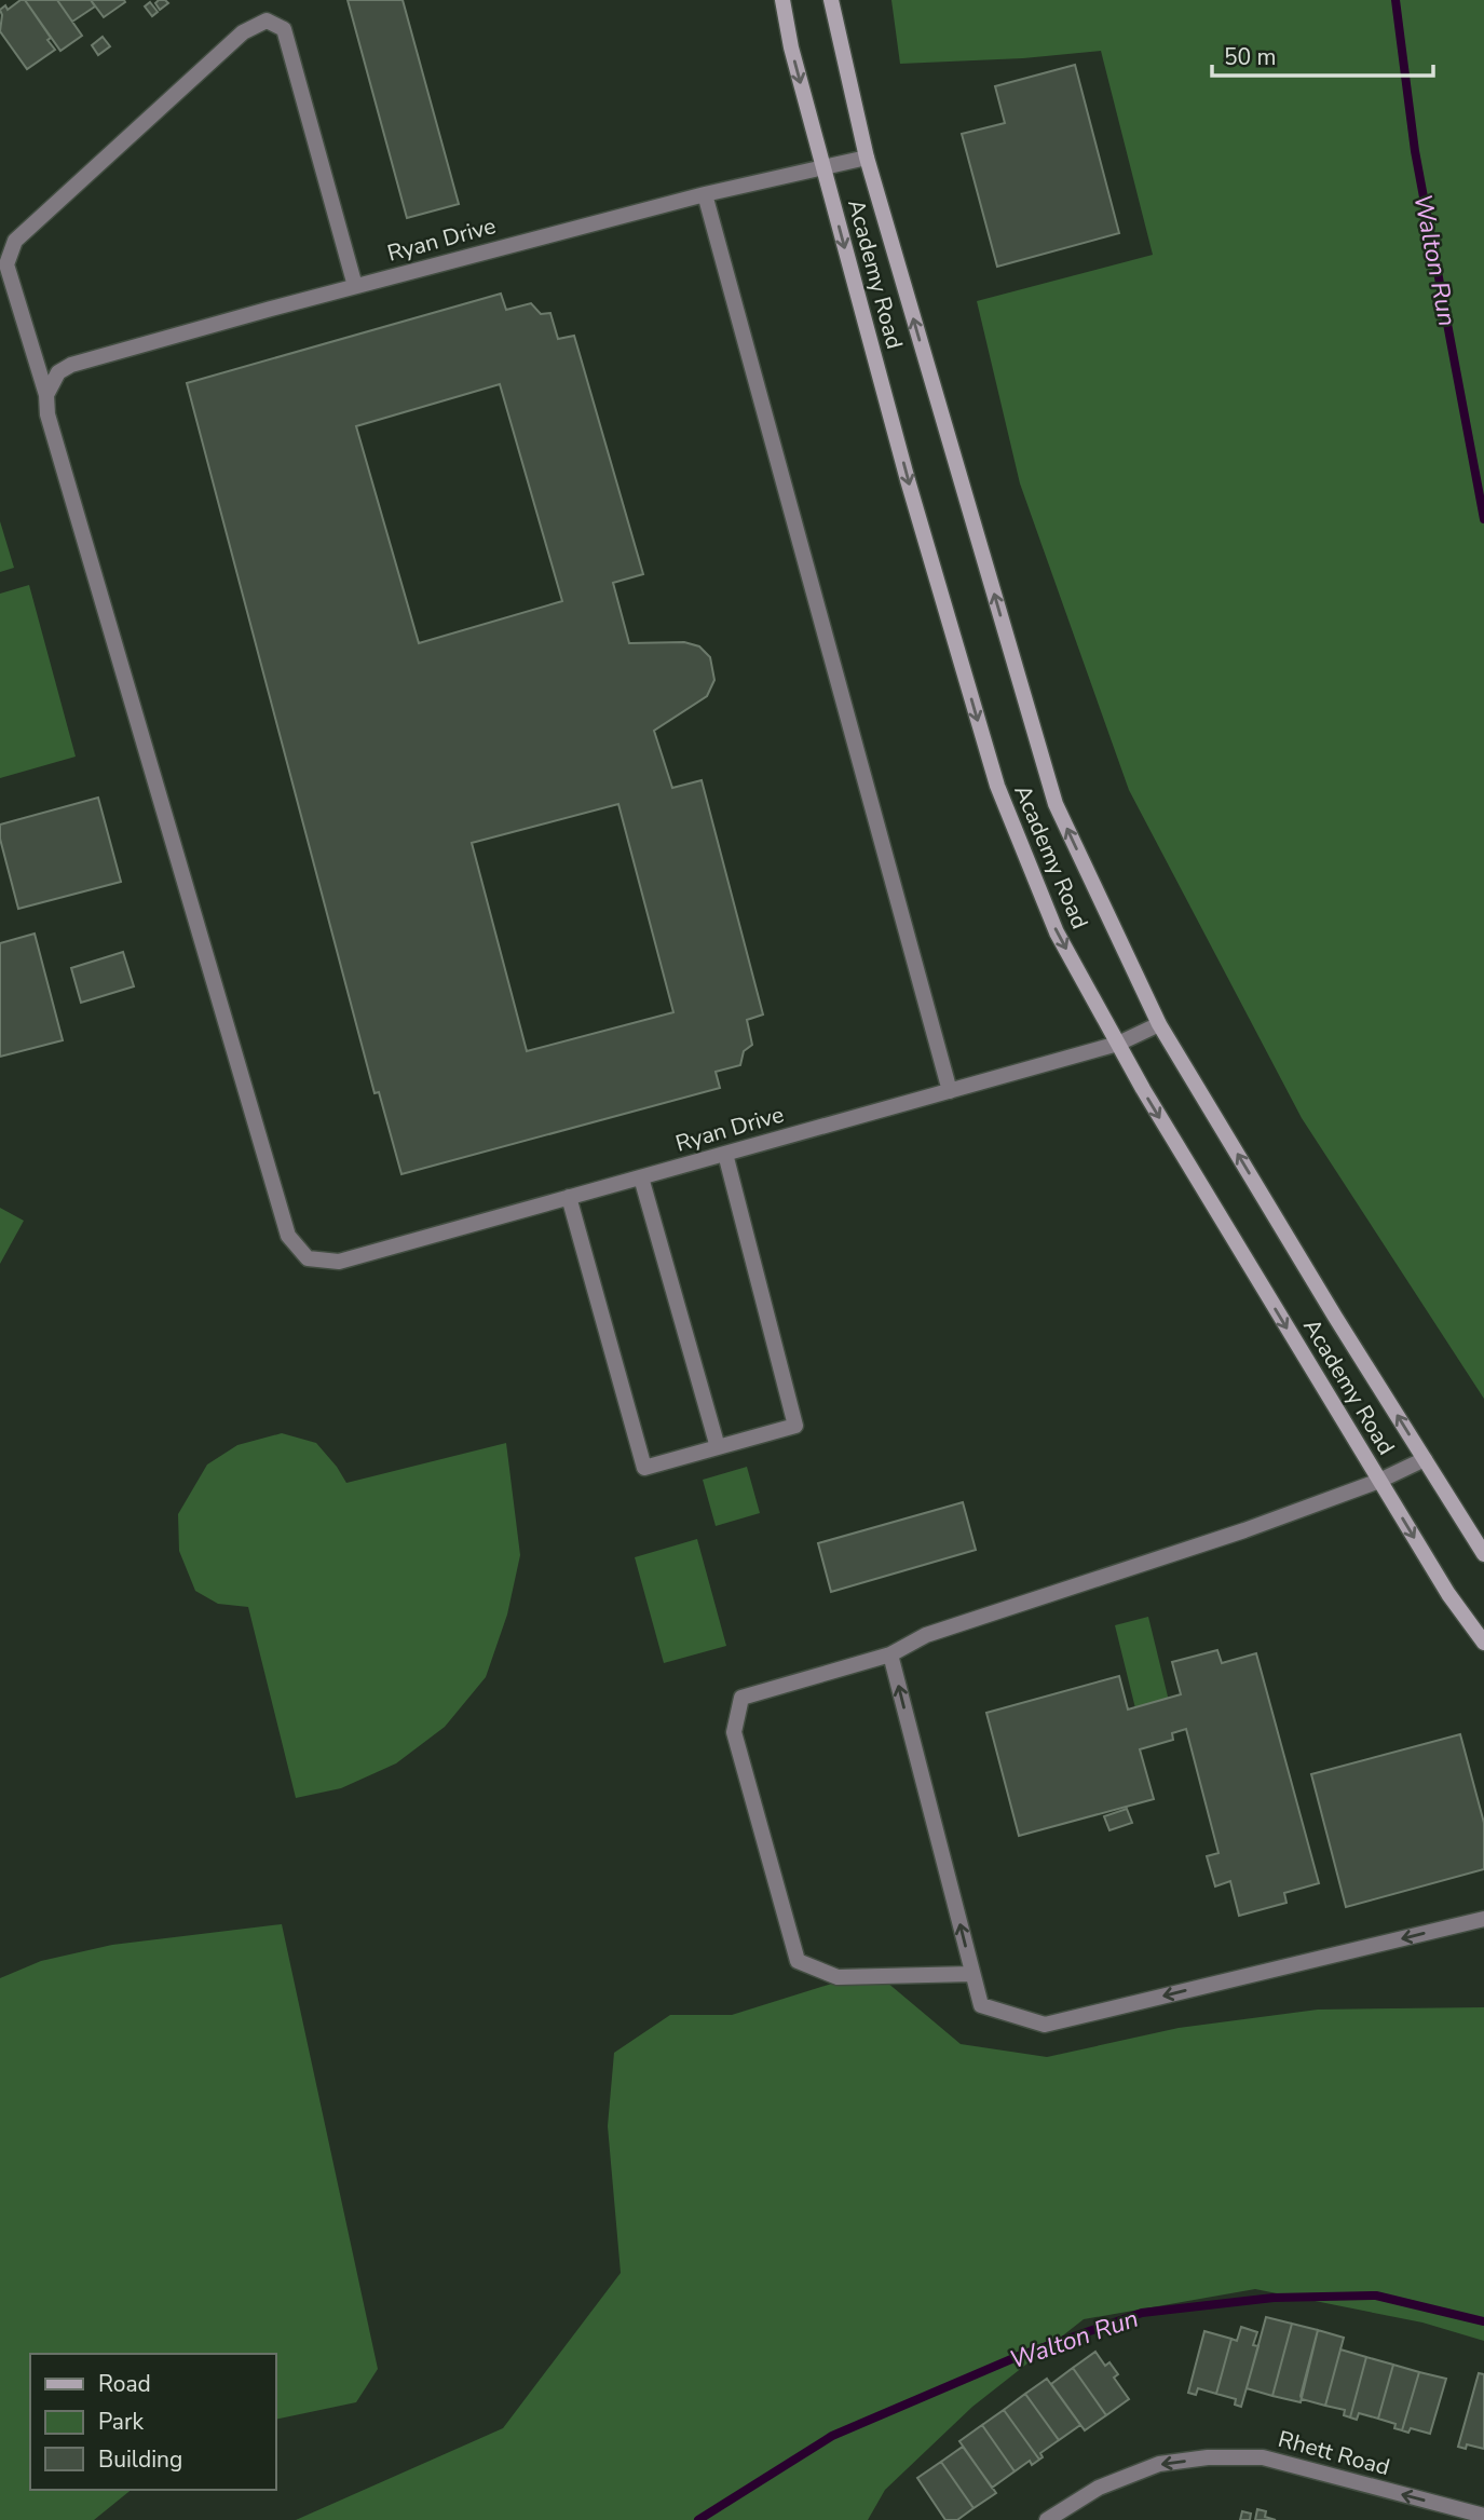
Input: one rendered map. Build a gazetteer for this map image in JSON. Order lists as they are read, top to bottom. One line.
{"streets":{"main road":["Academy Road"],"street":["Ryan Drive","Rhett Road"]},"crossings":[["Ryan Drive","Academy Road"]],"one_way":["Rhett Road"],"water":["Walton Run"],"legend":["Road","Park","Building"],"scale_bar":"50 m"}
